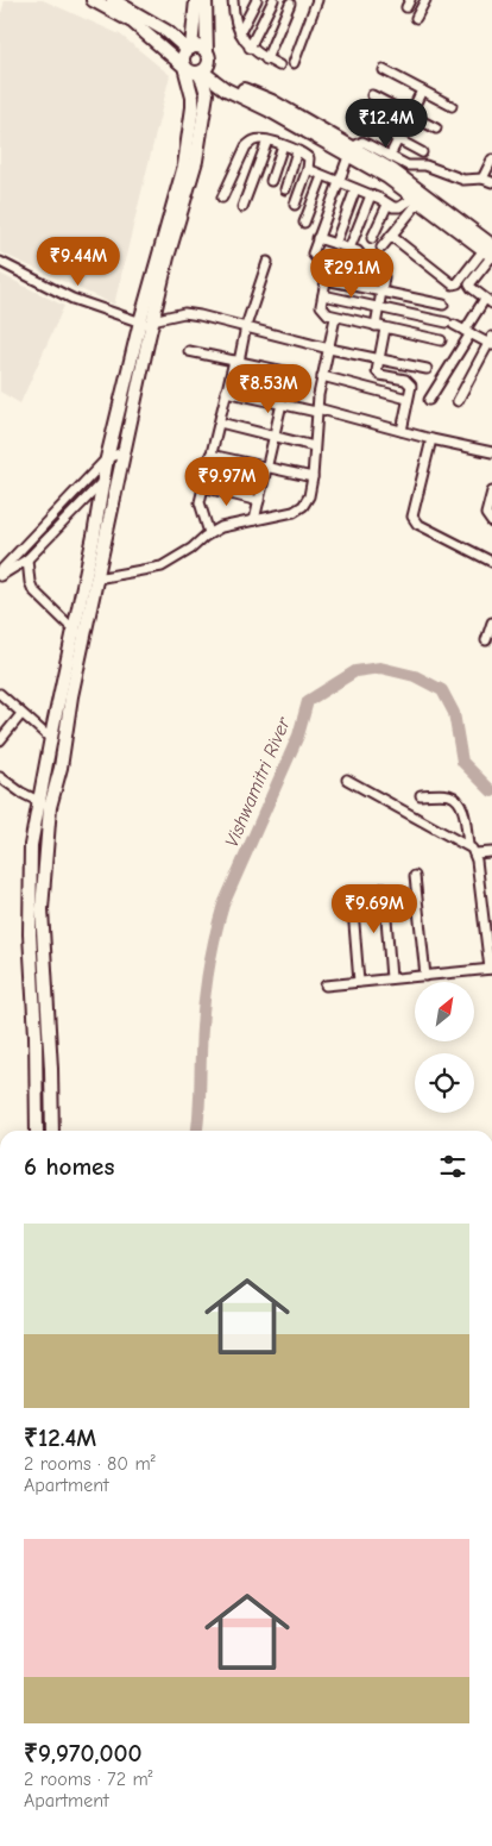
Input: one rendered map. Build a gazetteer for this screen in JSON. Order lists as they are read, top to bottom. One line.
{"water":["Vishwamitri River"],"north":"top right","page":{"price":["₹12.4M","₹9.44M","₹29.1M","₹8.53M","₹9.97M","₹9.69M"],"heading":"6 homes","list":[{"name":"₹12.4M","note":"2 rooms · 80 m² · Apartment"},{"name":"₹9,970,000","note":"2 rooms · 72 m² · Apartment"}]}}
